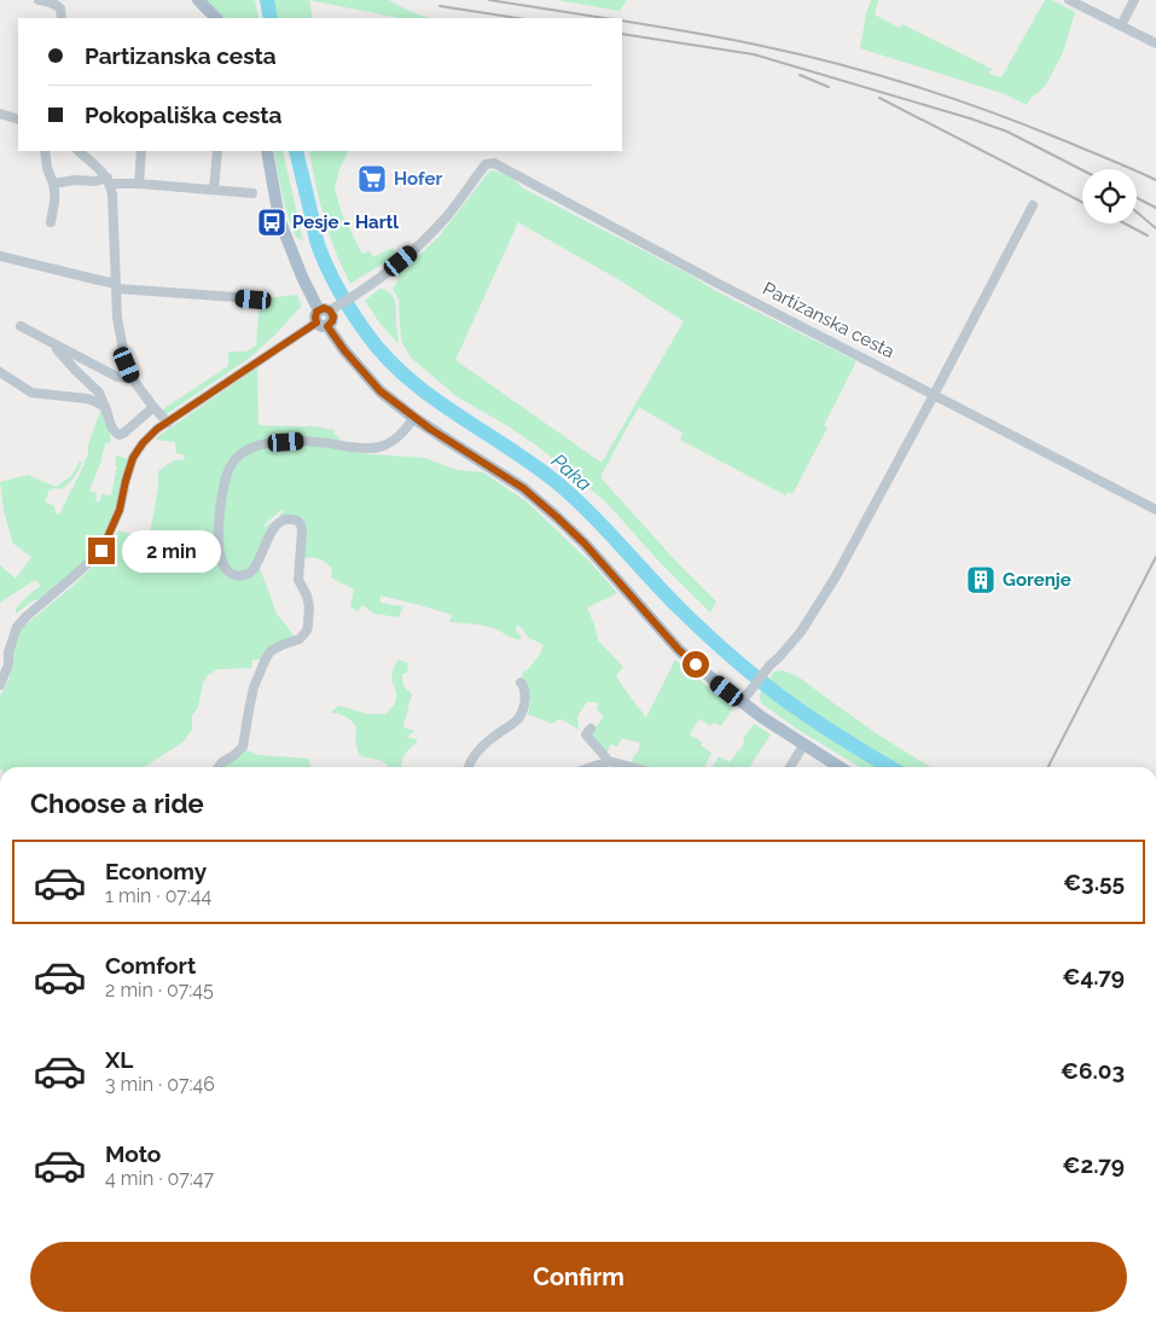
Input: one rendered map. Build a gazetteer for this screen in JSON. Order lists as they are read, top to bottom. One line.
{"streets":{"street":["Partizanska cesta"]},"water":["Paka"],"places":{"supermarket":["Hofer"],"bus stop":["Pesje - Hartl"],"building":["Gorenje"]},"page":{"banner":["Partizanska cesta","Pokopališka cesta"],"bubble":"2 min","heading":"Choose a ride","list":[{"name":"Economy","note":"1 min · 07:44","value":"€3.55"},{"name":"Comfort","note":"2 min · 07:45","value":"€4.79"},{"name":"XL","note":"3 min · 07:46","value":"€6.03"},{"name":"Moto","note":"4 min · 07:47","value":"€2.79"}],"buttons":"Confirm"}}
